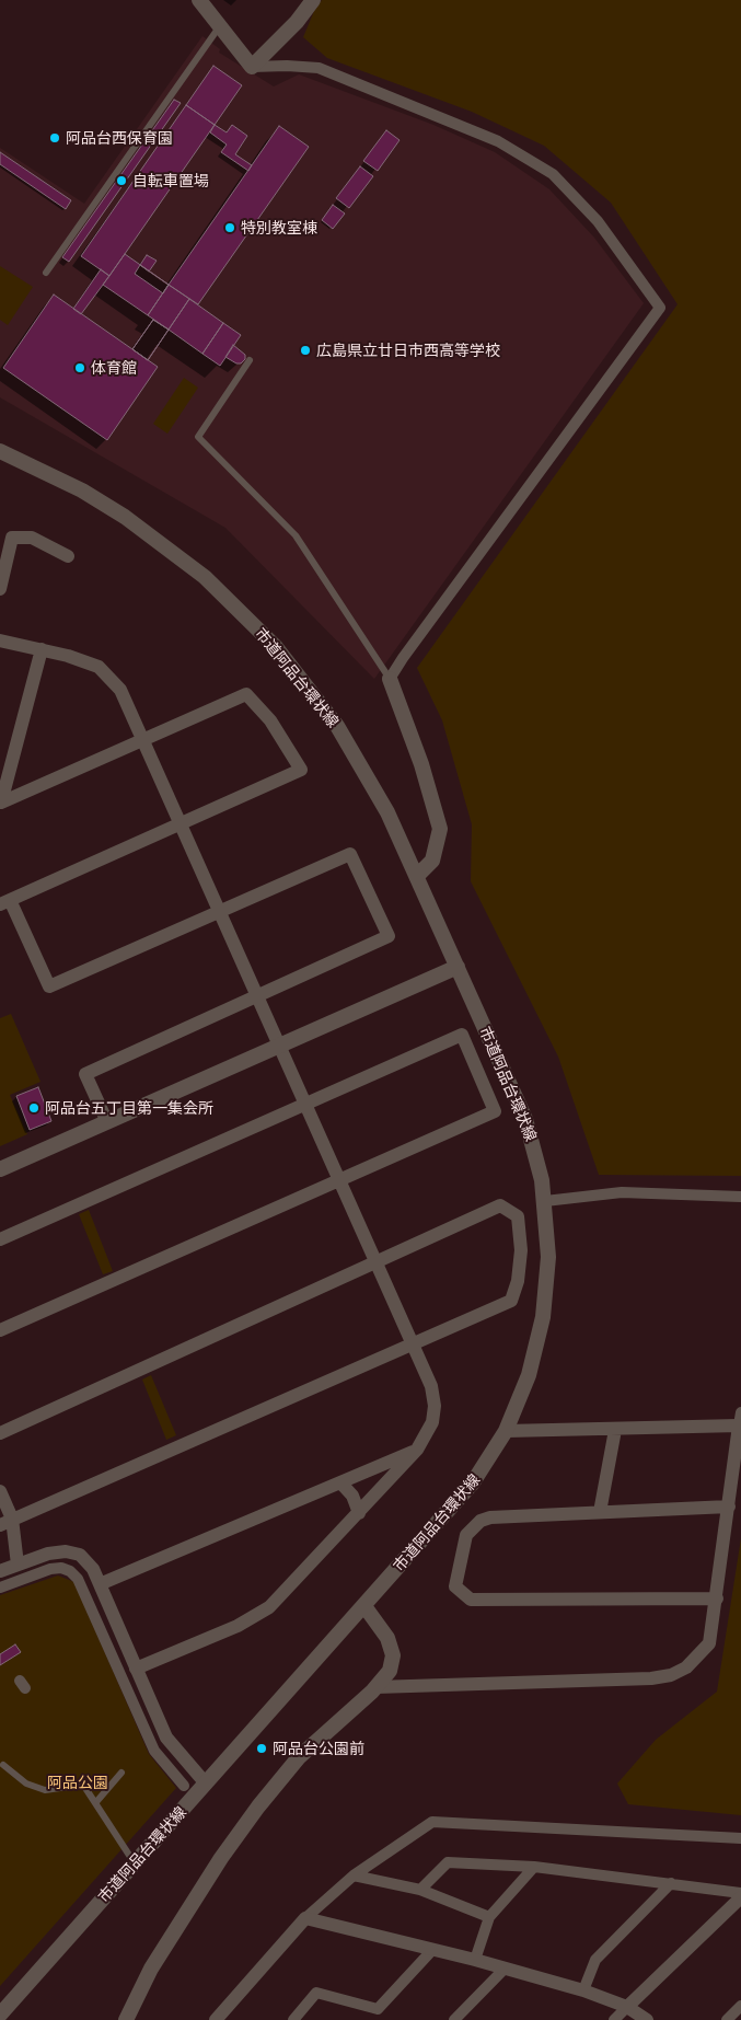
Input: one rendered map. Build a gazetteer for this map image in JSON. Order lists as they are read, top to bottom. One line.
{"streets":{"street":["市道阿品台環状線"]},"parks":["阿品公園"],"places":["阿品台西保育園","自転車置場","特別教室棟","広島県立廿日市西高等学校","体育館","阿品台五丁目第一集会所","阿品台公園前"]}
